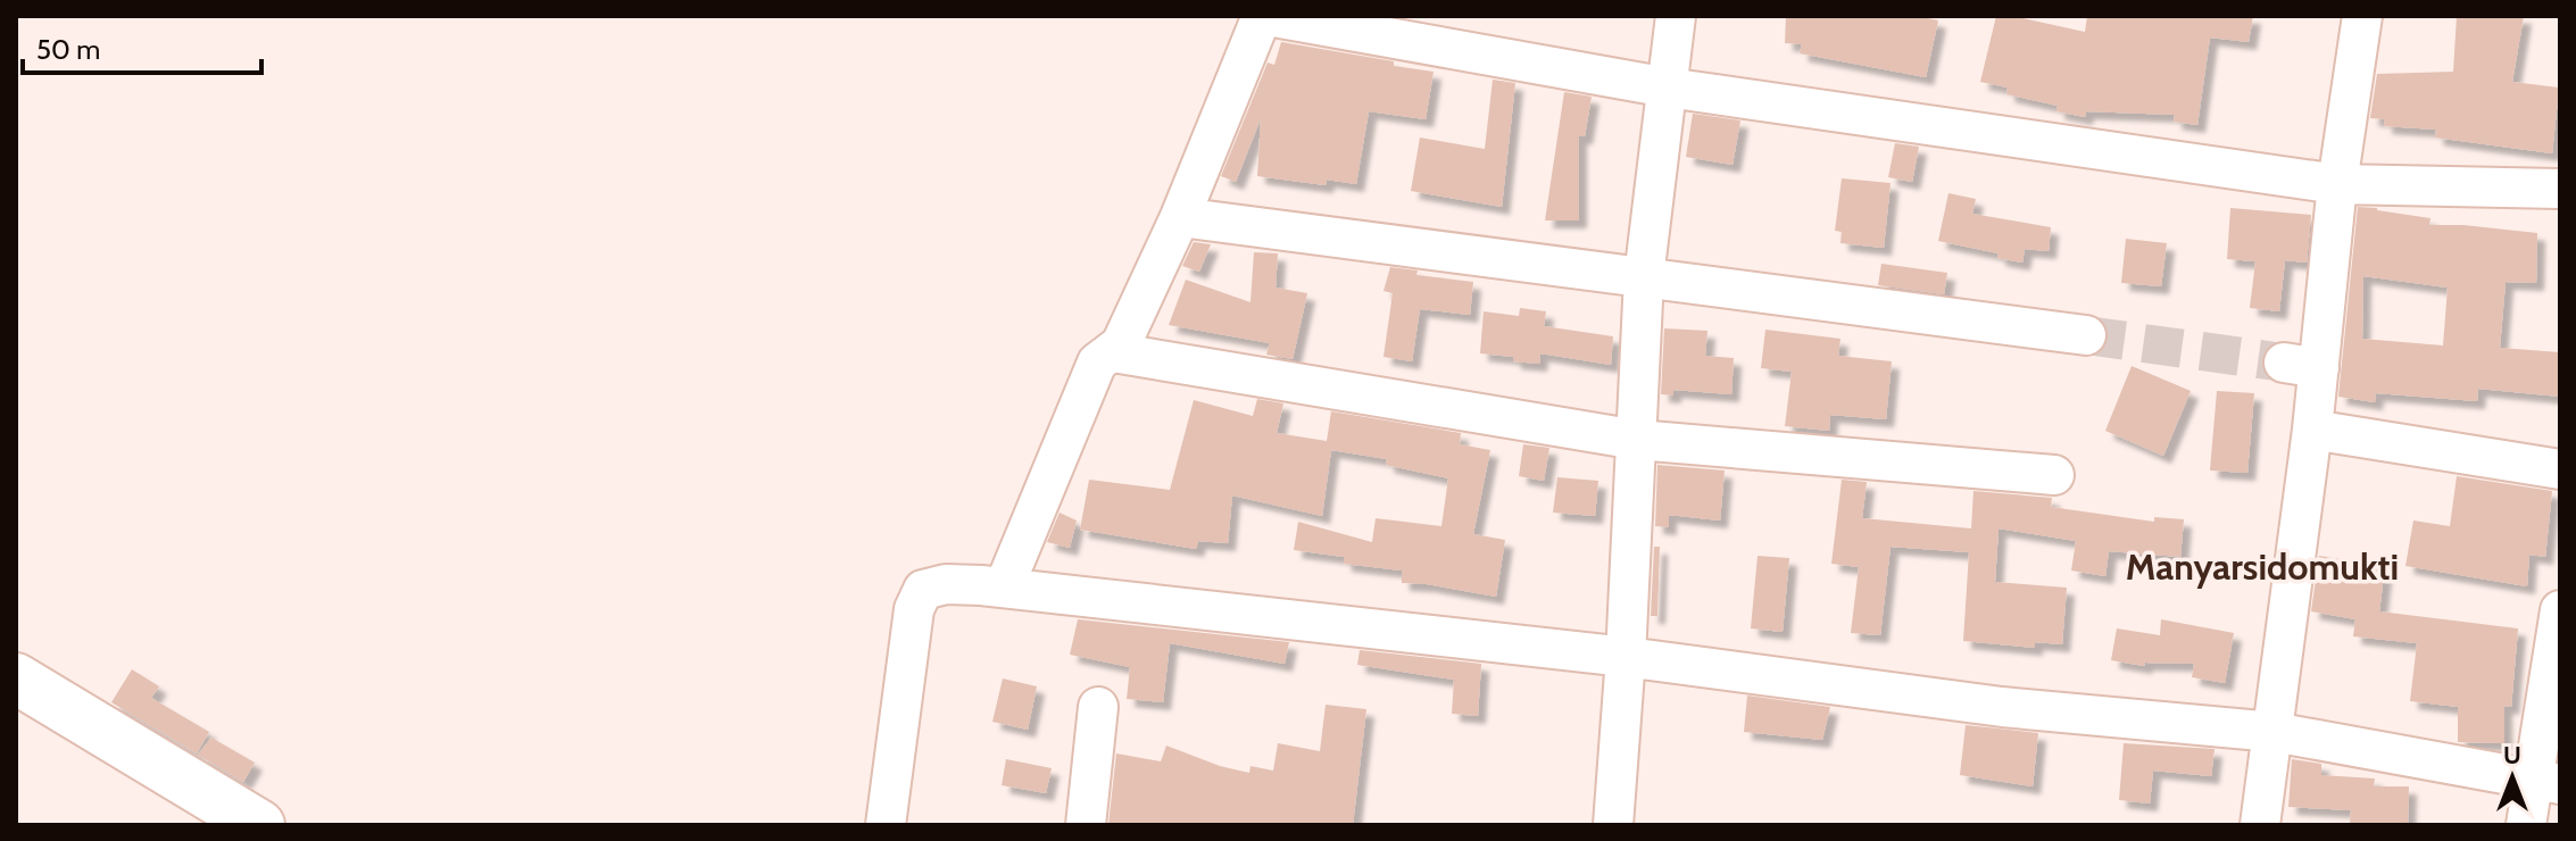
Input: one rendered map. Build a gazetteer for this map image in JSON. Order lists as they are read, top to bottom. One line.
{"districts":["Manyarsidomukti"],"scale_bar":"50 m","north":"top"}
